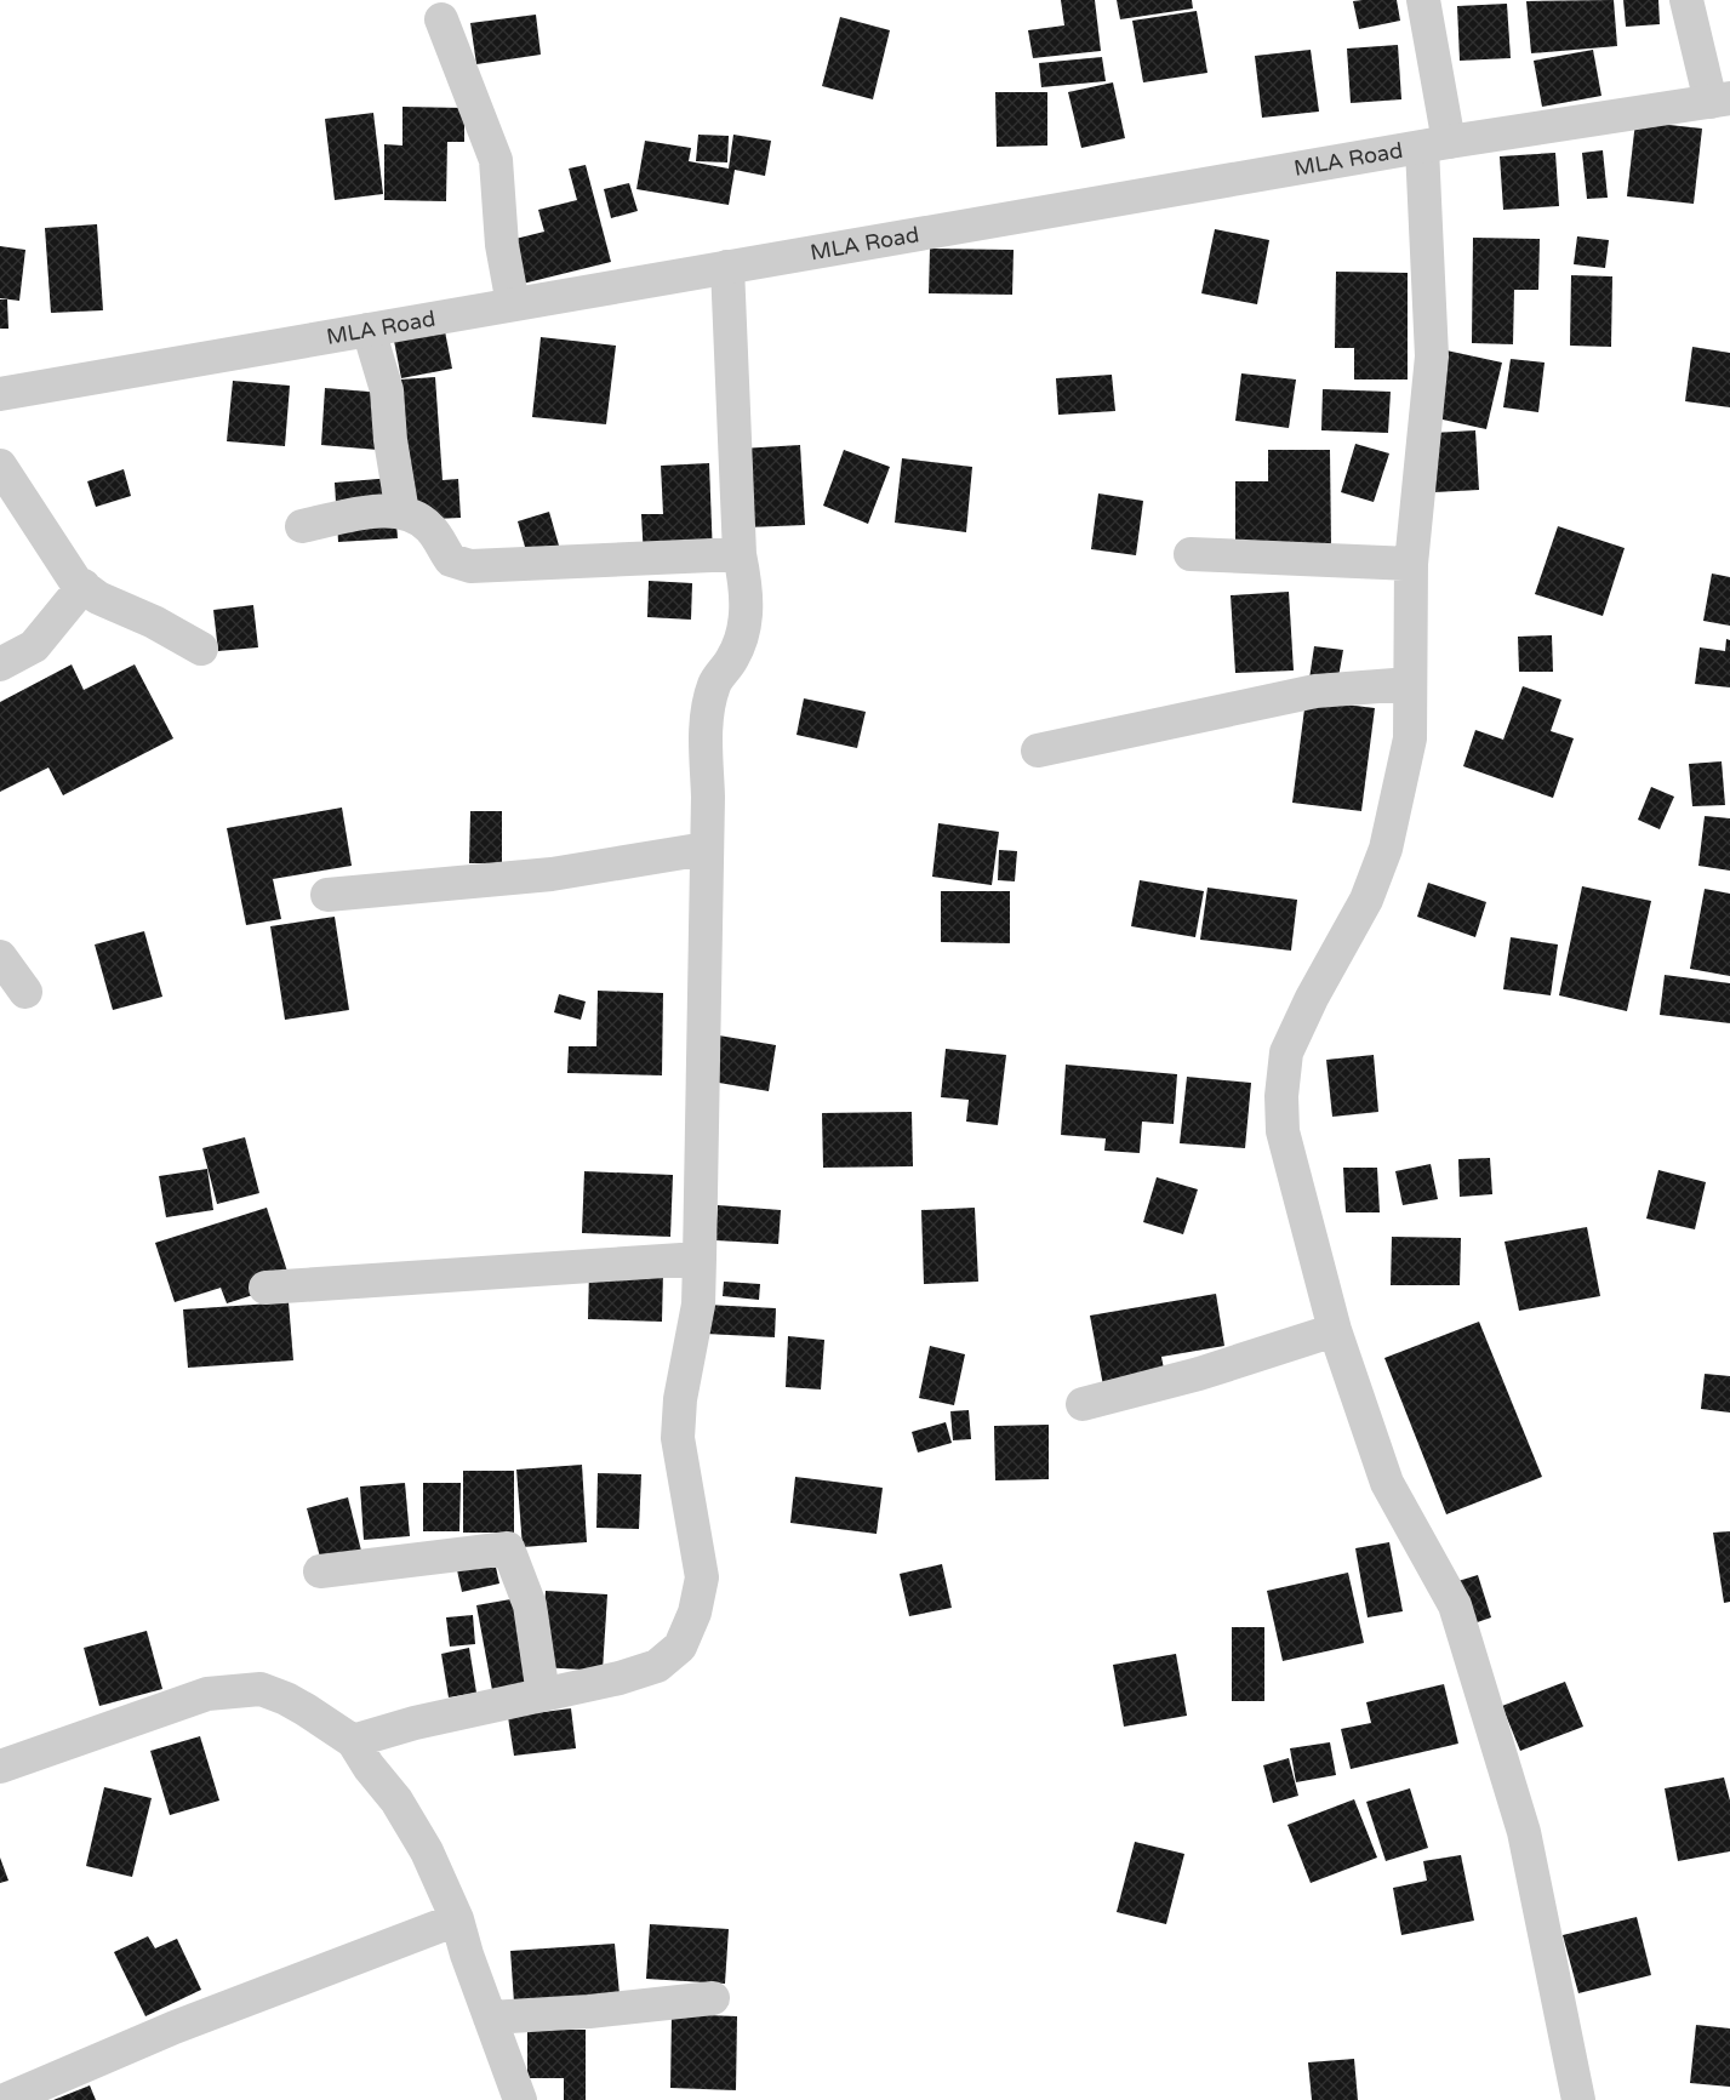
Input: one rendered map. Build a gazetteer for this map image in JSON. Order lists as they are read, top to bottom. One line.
{"streets":{"street":["MLA Road"]}}
